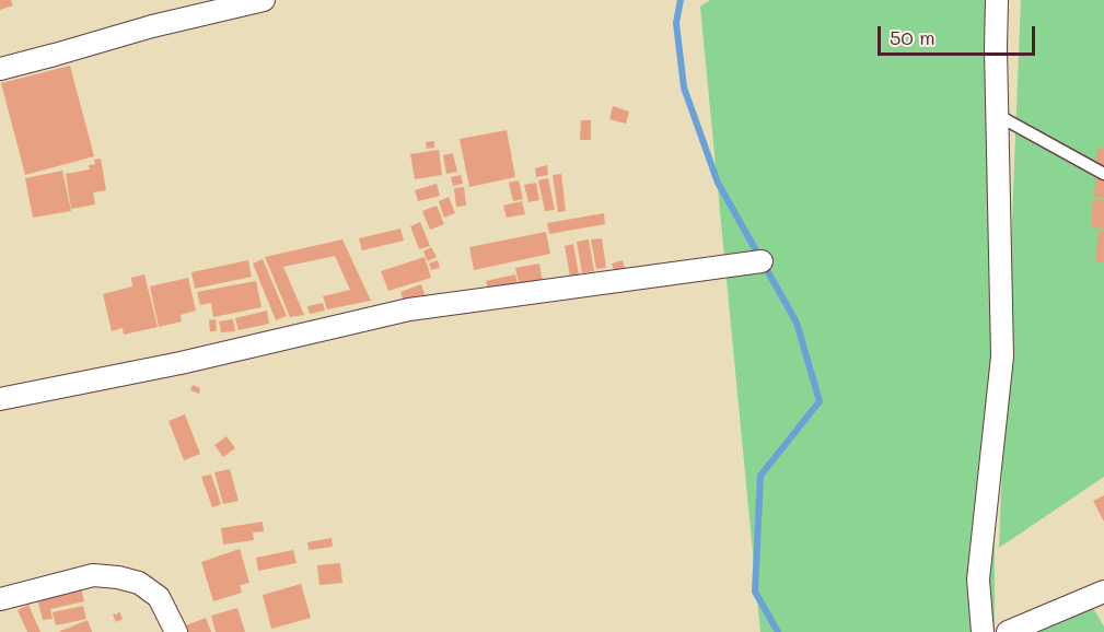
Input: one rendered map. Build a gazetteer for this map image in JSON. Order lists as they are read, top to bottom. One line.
{"scale_bar":"50 m"}
